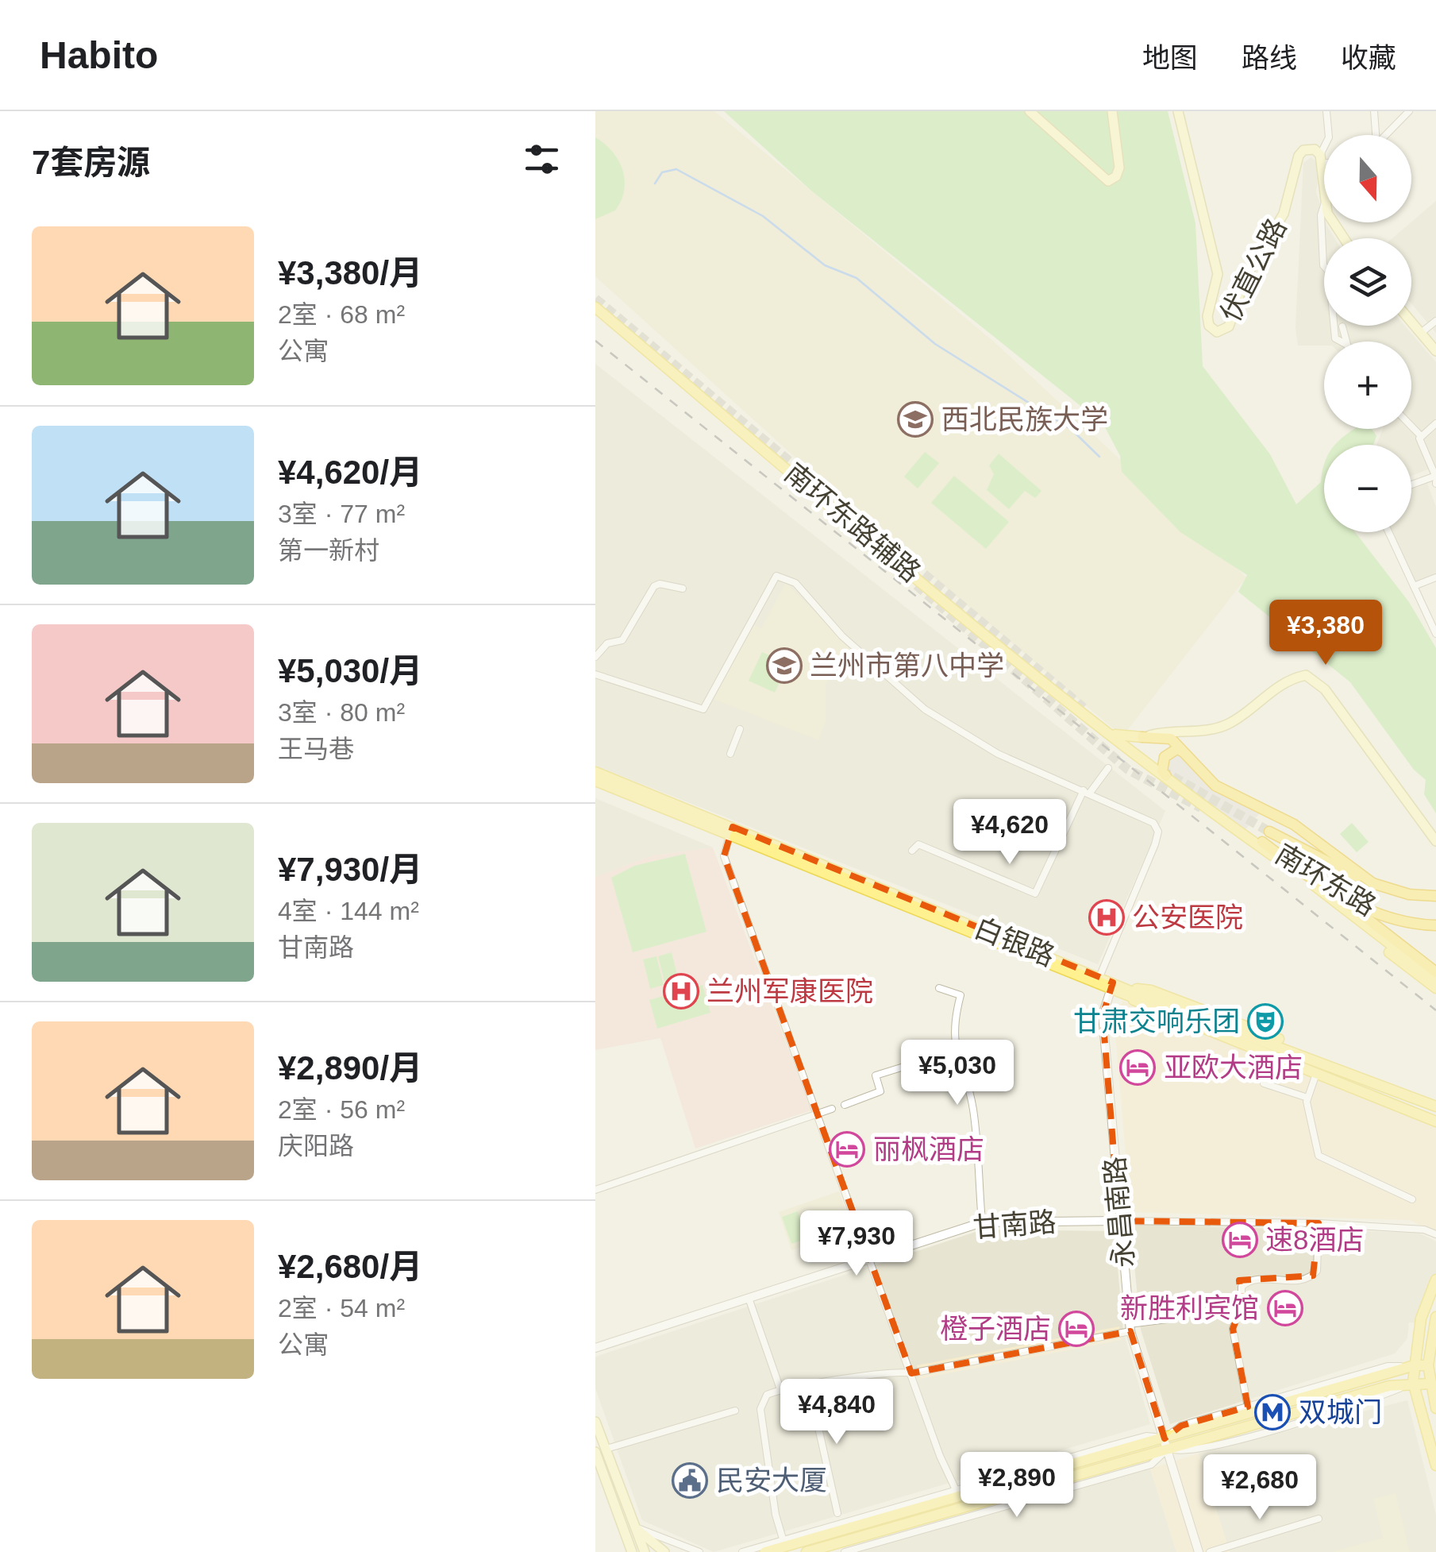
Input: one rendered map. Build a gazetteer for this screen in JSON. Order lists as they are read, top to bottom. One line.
{"streets":{"highway":["南环东路"],"main road":["伏直公路","南环东路辅路","白银路"],"street":["永昌南路","甘南路"]},"crossings":[["白银路","永昌南路"],["永昌南路","甘南路"]],"places":{"school or university":["西北民族大学","兰州市第八中学"],"hospital":["公安医院","兰州军康医院"],"theatre":["甘肃交响乐团"],"hotel":["亚欧大酒店","丽枫酒店","速8酒店","新胜利宾馆","橙子酒店"],"metro station":["双城门"],"public building":["民安大厦"]},"north":"bottom","page":{"header":"Habito","nav":["地图","路线","收藏"],"heading":"7套房源","map_buttons":["+","−"],"list":[{"name":"¥3,380/月","note":"2室 · 68 m² · 公寓"},{"name":"¥4,620/月","note":"3室 · 77 m² · 第一新村"},{"name":"¥5,030/月","note":"3室 · 80 m² · 王马巷"},{"name":"¥7,930/月","note":"4室 · 144 m² · 甘南路"},{"name":"¥2,890/月","note":"2室 · 56 m² · 庆阳路"},{"name":"¥2,680/月","note":"2室 · 54 m² · 公寓"}],"price":["¥3,380","¥4,620","¥5,030","¥7,930","¥4,840","¥2,890","¥2,680"]}}
